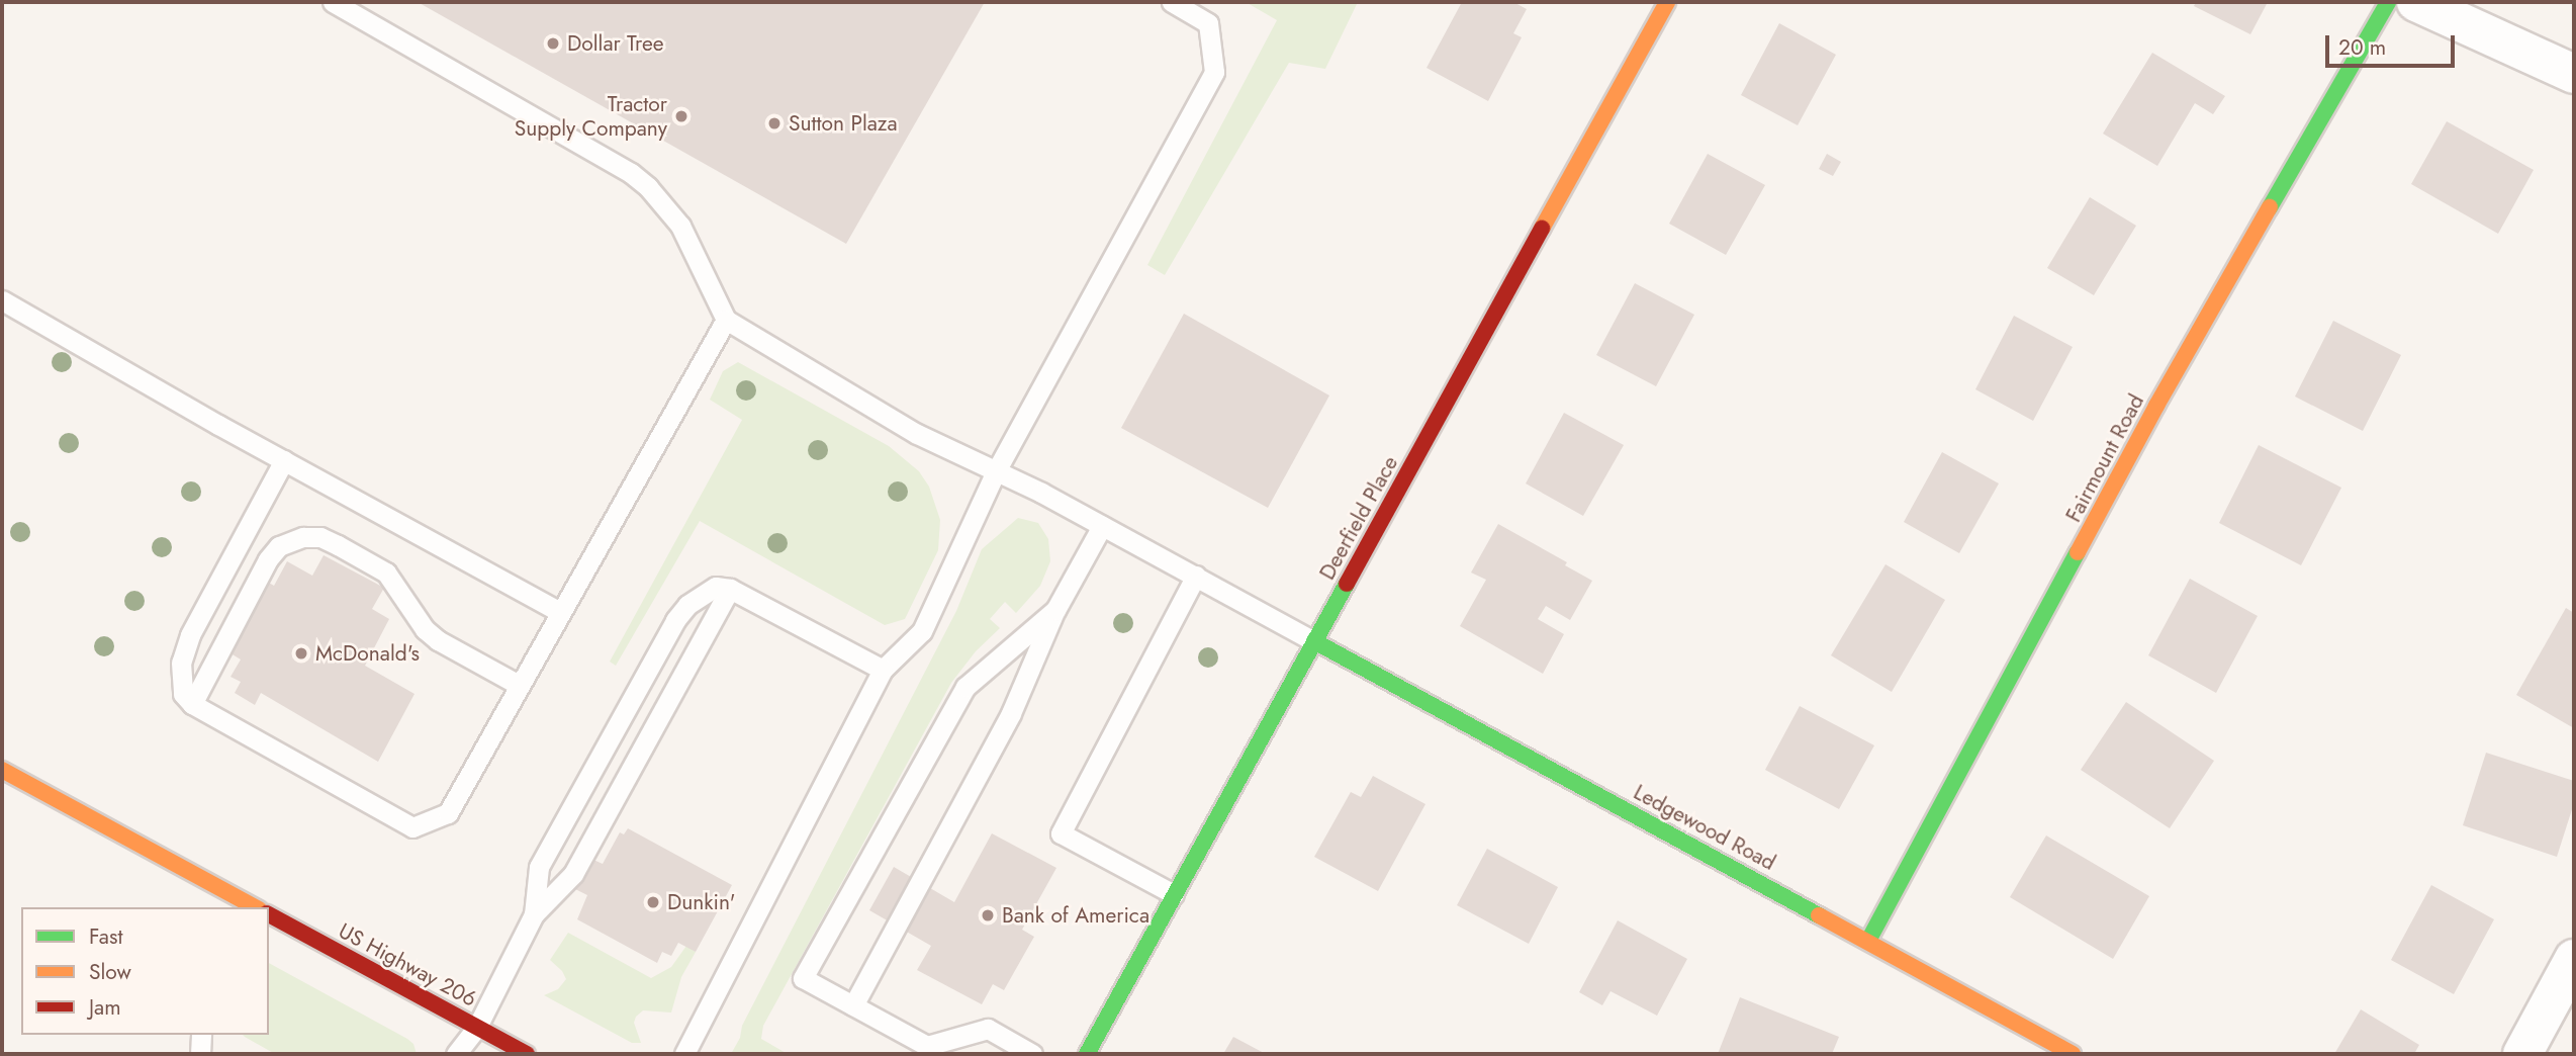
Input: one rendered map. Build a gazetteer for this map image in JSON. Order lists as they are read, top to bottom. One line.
{"streets":{"main road":["Fairmount Road","Deerfield Place","Ledgewood Road","US Highway 206"]},"crossings":[["Fairmount Road","Ledgewood Road"],["Deerfield Place","Ledgewood Road"]],"places":["Dollar Tree","Tractor Supply Company","Sutton Plaza","McDonald's","Dunkin'","Bank of America"],"legend":["Fast","Slow","Jam"],"scale_bar":"20 m"}
